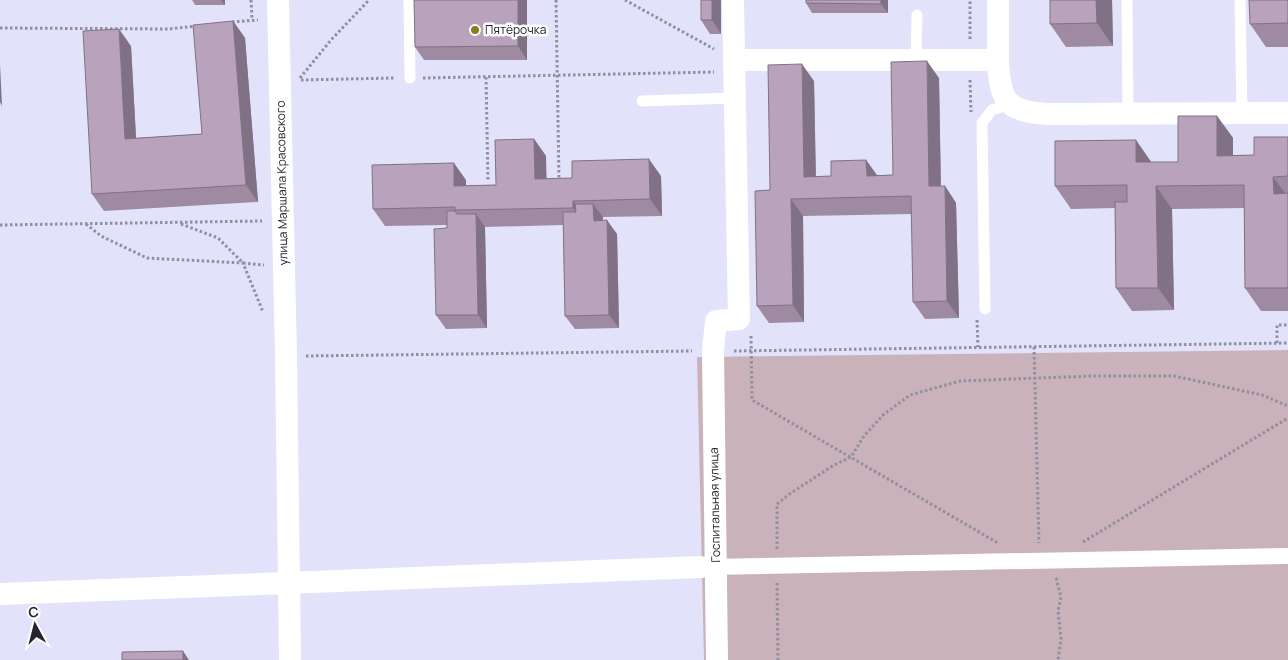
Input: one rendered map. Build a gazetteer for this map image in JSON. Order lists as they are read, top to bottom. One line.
{"streets":{"street":["улица Маршала Красовского","Госпитальная улица"]},"places":["Пятёрочка"],"north":"top"}
